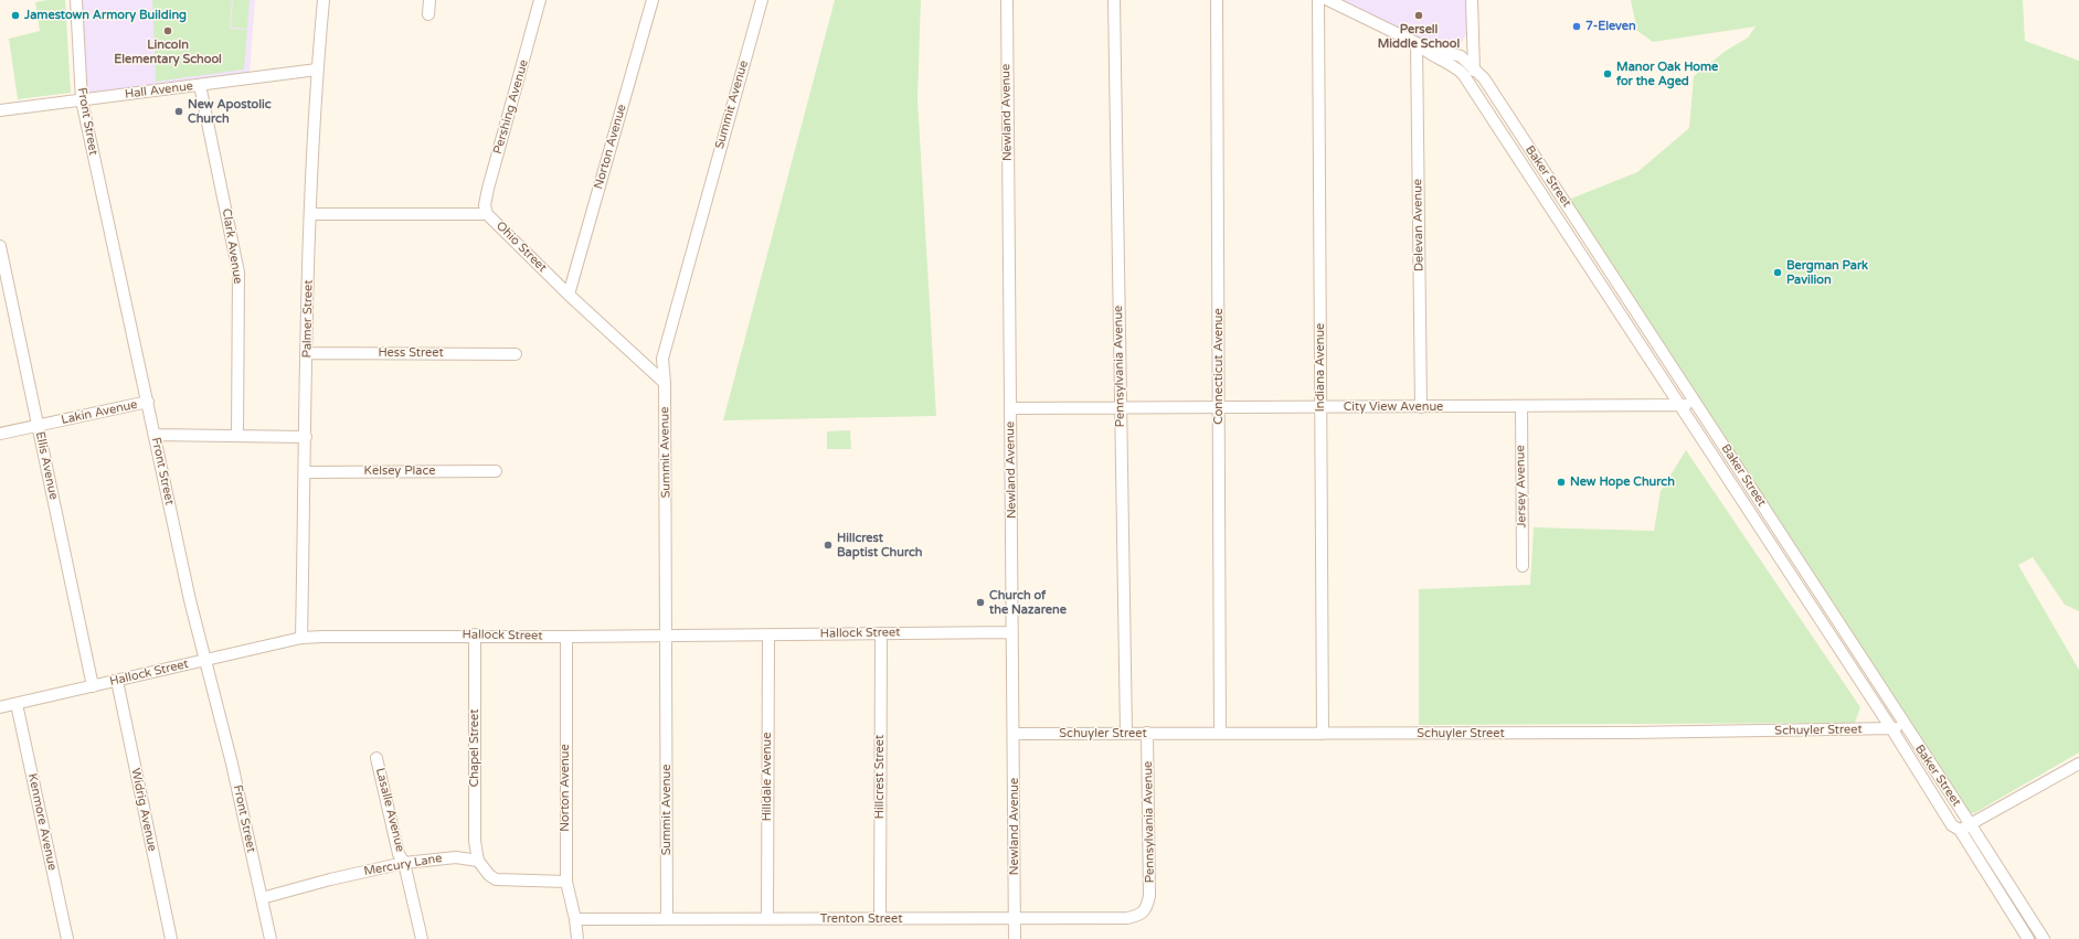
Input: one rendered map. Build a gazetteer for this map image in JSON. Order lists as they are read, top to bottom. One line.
{"streets":{"street":["Hall Avenue","Summit Avenue","Pershing Avenue","Newland Avenue","Front Street","Norton Avenue","Baker Street","Delevan Avenue","Clark Avenue","Ohio Street","Palmer Street","Hess Street","Pennsylvania Avenue","Connecticut Avenue","Indiana Avenue","City View Avenue","Lakin Avenue","Ellis Avenue","Kelsey Place","Jersey Avenue","Hallock Street","Schuyler Street","Chapel Street","Hilldale Avenue","Hillcrest Street","Widrig Avenue","Lasalle Avenue","Kenmore Avenue","Mercury Lane","Trenton Street"]},"crossings":[["Hall Avenue","Front Street"],["Hall Avenue","Clark Avenue"],["Hall Avenue","Palmer Street"],["Summit Avenue","Ohio Street"],["Summit Avenue","Hallock Street"],["Summit Avenue","Trenton Street"],["Pershing Avenue","Ohio Street"],["Newland Avenue","City View Avenue"],["Newland Avenue","Hallock Street"],["Newland Avenue","Schuyler Street"],["Newland Avenue","Trenton Street"],["Front Street","Lakin Avenue"],["Front Street","Hallock Street"],["Front Street","Mercury Lane"],["Norton Avenue","Ohio Street"],["Norton Avenue","Hallock Street"],["Norton Avenue","Trenton Street"],["Baker Street","Delevan Avenue"],["Baker Street","City View Avenue"],["Baker Street","Schuyler Street"],["Delevan Avenue","City View Avenue"],["Ohio Street","Palmer Street"],["Palmer Street","Hess Street"],["Palmer Street","Kelsey Place"],["Palmer Street","Hallock Street"],["Pennsylvania Avenue","City View Avenue"],["Pennsylvania Avenue","Schuyler Street"],["Pennsylvania Avenue","Trenton Street"],["Connecticut Avenue","City View Avenue"],["Connecticut Avenue","Schuyler Street"],["Indiana Avenue","City View Avenue"],["Indiana Avenue","Schuyler Street"],["City View Avenue","Jersey Avenue"],["Lakin Avenue","Ellis Avenue"],["Ellis Avenue","Hallock Street"],["Hallock Street","Chapel Street"],["Hallock Street","Hilldale Avenue"],["Hallock Street","Hillcrest Street"],["Hallock Street","Widrig Avenue"],["Hallock Street","Kenmore Avenue"],["Chapel Street","Mercury Lane"],["Hilldale Avenue","Trenton Street"],["Hillcrest Street","Trenton Street"],["Lasalle Avenue","Mercury Lane"]],"places":["Jamestown Armory Building","Persell Middle School","7-Eleven","Lincoln Elementary School","Manor Oak Home for the Aged","New Apostolic Church","Bergman Park Pavilion","New Hope Church","Hillcrest Baptist Church","Church of the Nazarene"]}
